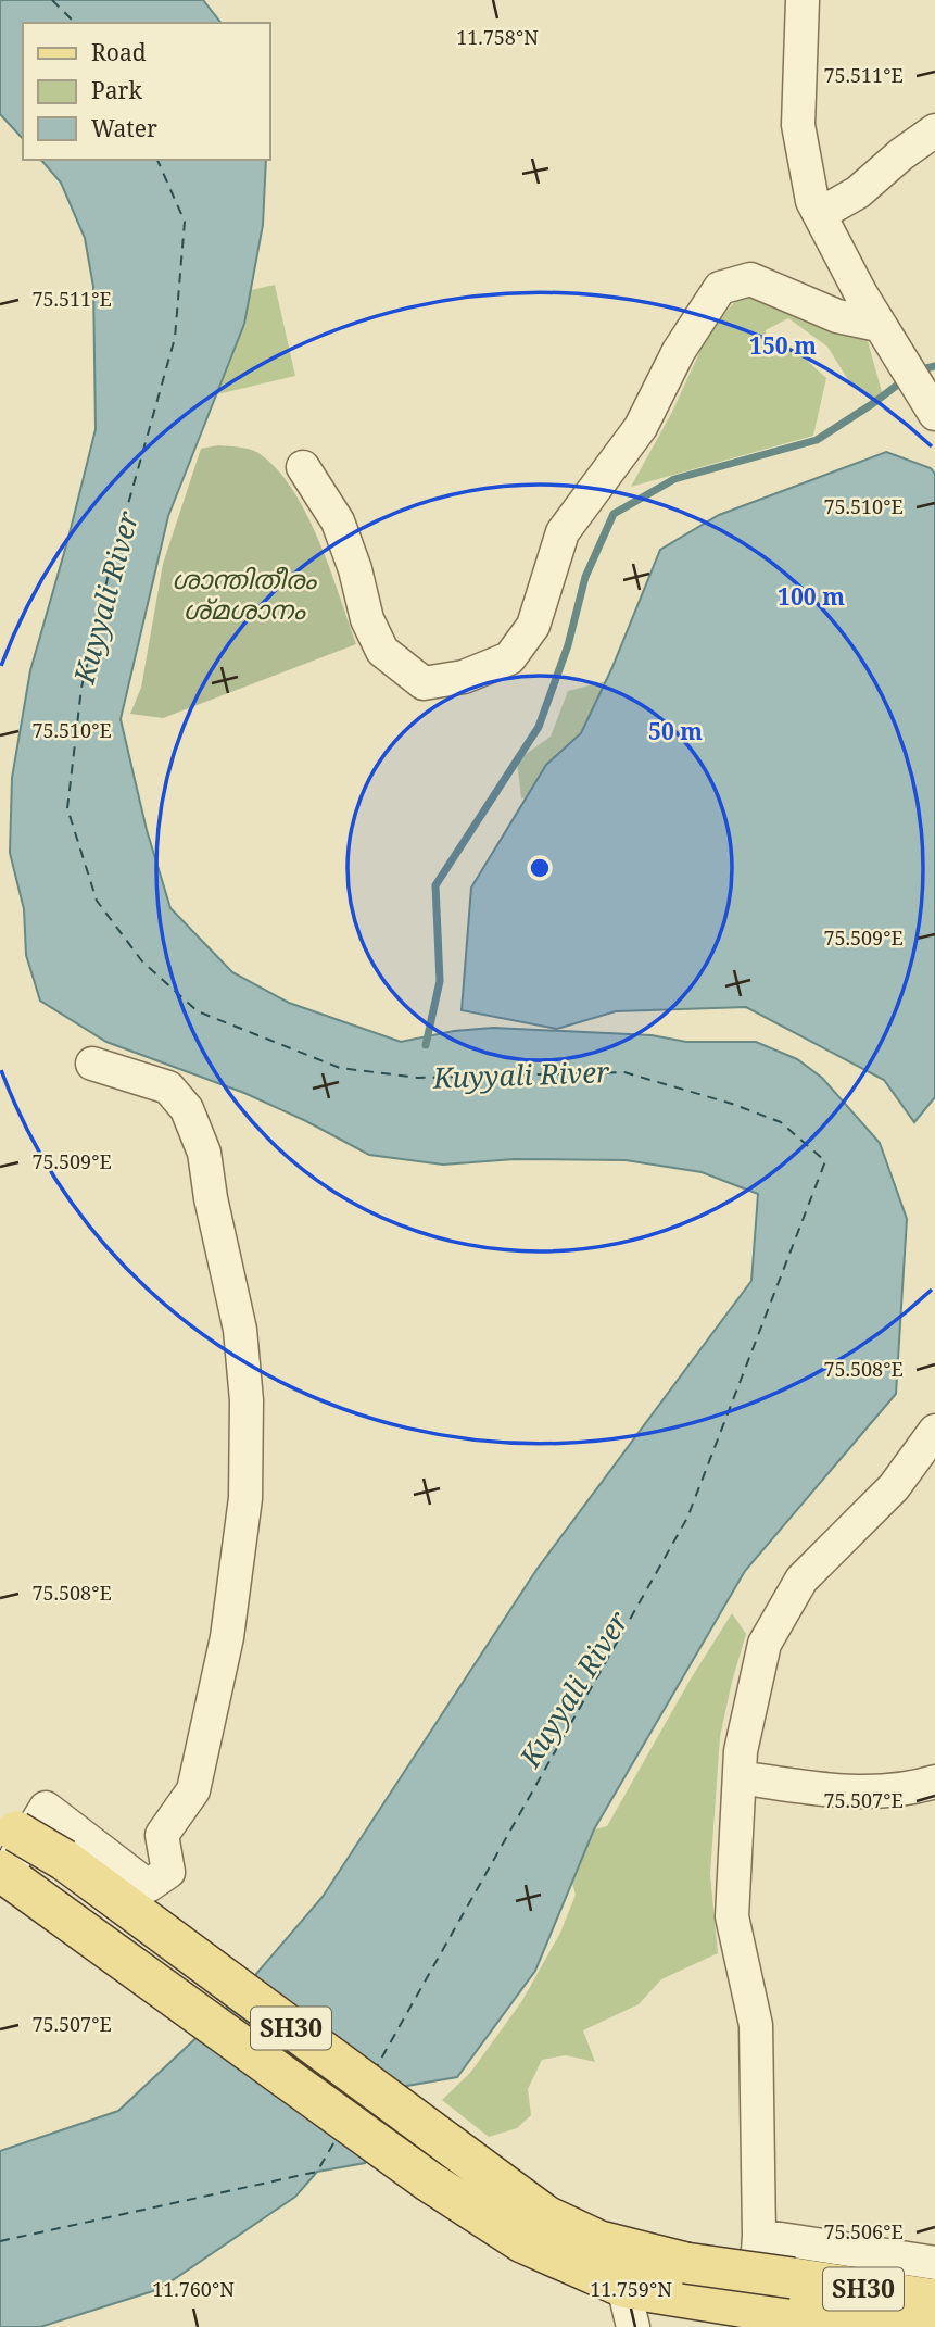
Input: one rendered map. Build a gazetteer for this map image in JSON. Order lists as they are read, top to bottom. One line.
{"streets":{"main road":["SH30"]},"water":["Kuyyali River"],"parks":["ശാന്തിതീരം ശ്മശാനം"],"legend":["Road","Park","Water"],"coordinates":["11.758°N","75.511°E","75.510°E","75.509°E","75.508°E","75.507°E","75.506°E","11.760°N","11.759°N"],"rings":["150 m","100 m","50 m"]}
